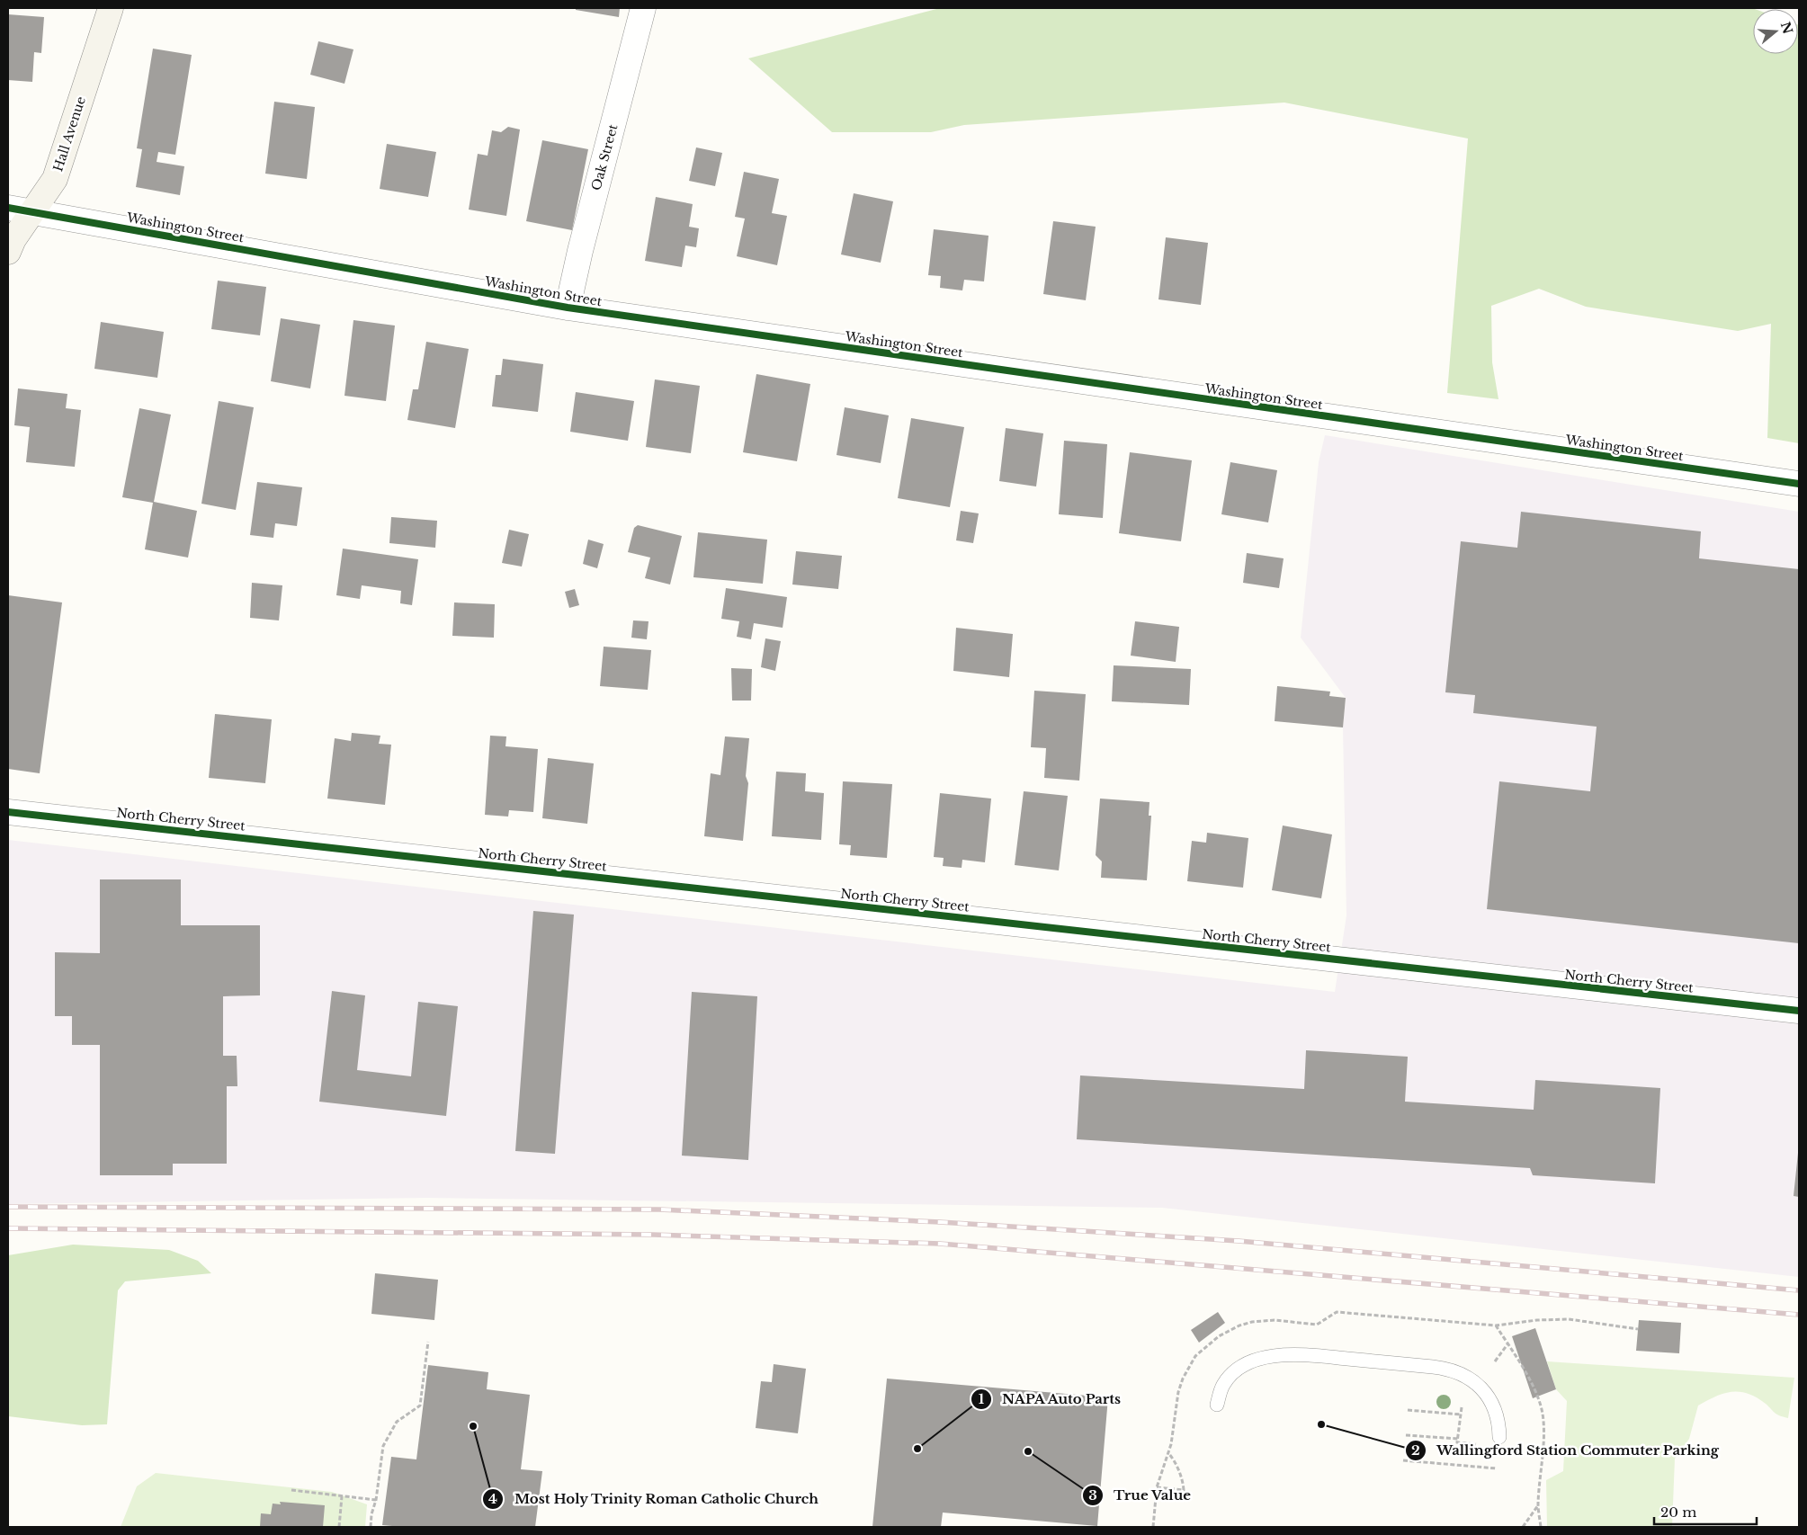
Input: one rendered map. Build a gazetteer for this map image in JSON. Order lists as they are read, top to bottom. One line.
{"streets":{"main road":["Hall Avenue"],"street":["Oak Street","Washington Street","North Cherry Street"]},"crossings":[["Hall Avenue","Washington Street"],["Oak Street","Washington Street"]],"places":["Wallingford Station Commuter Parking","Most Holy Trinity Roman Catholic Church","NAPA Auto Parts","True Value"],"scale_bar":"20 m","north":"right"}
